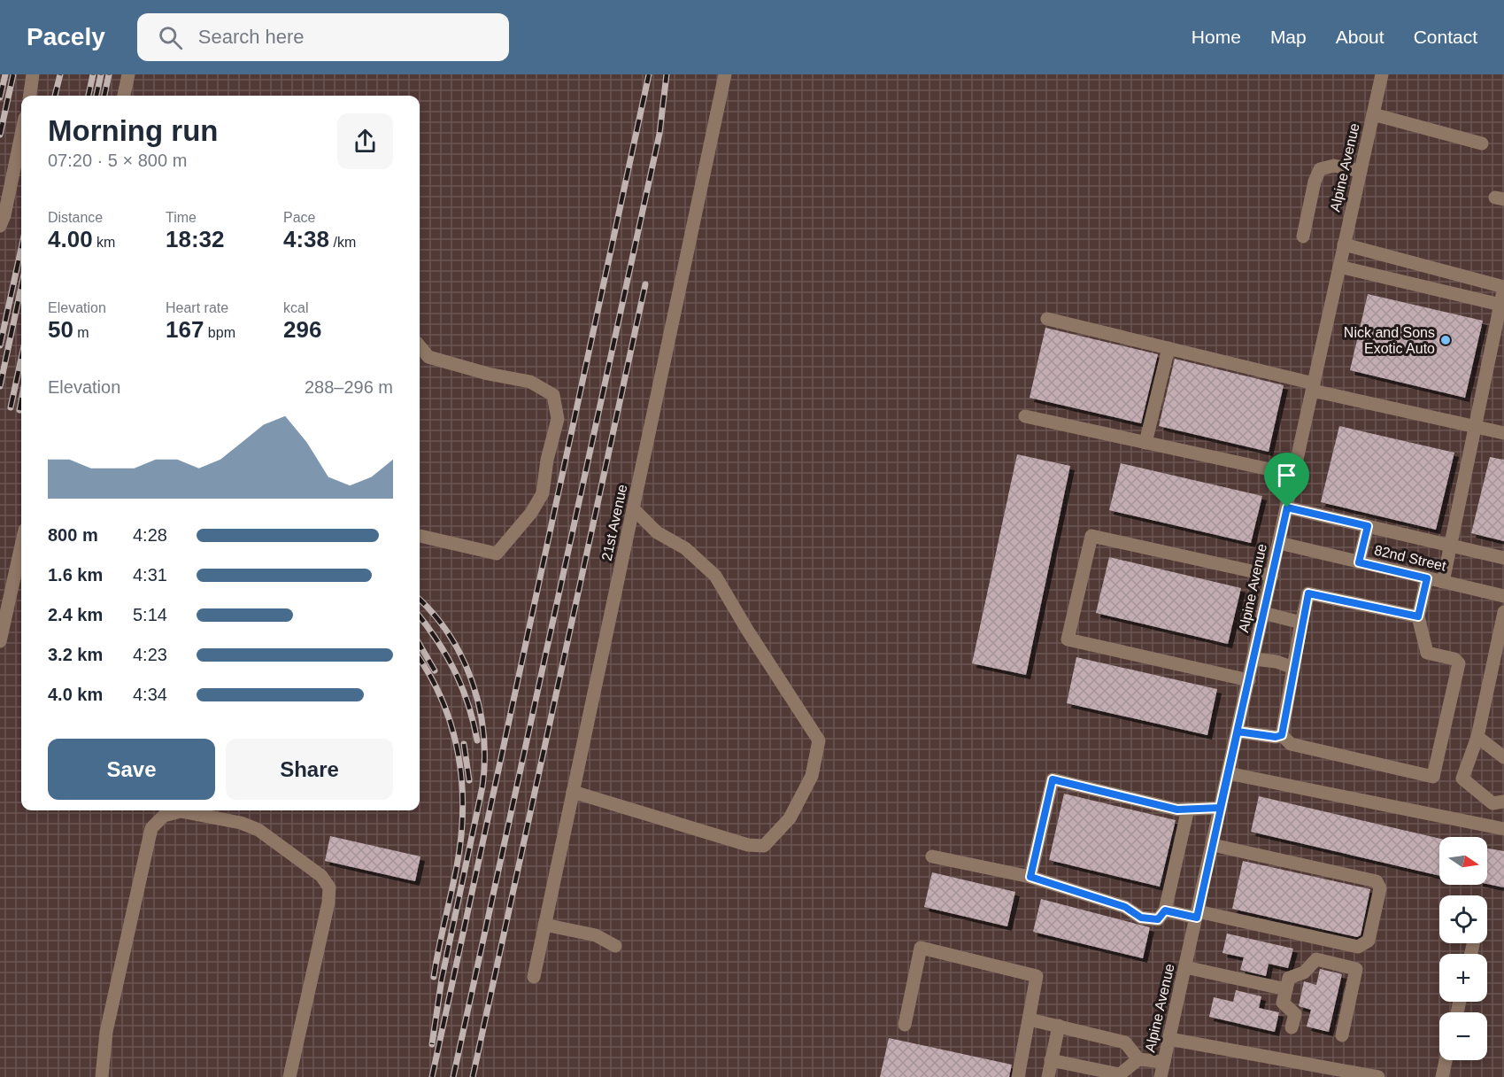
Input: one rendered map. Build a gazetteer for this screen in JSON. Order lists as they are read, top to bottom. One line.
{"streets":{"street":["Alpine Avenue","21st Avenue","82nd Street"]},"crossings":[["Alpine Avenue","82nd Street"]],"places":["Nick and Sons Exotic Auto"],"north":"right","page":{"header":"Pacely","search":"Search here","nav":["Home","Map","About","Contact"],"heading":["Morning run","07:20 · 5 × 800 m"],"stats":[["Distance","4.00 km"],["Time","18:32"],["Pace","4:38 /km"],["Elevation","50 m"],["Heart rate","167 bpm"],["kcal","296"]],"chart":["Elevation","288–296 m"],"list":[{"name":"800 m","note":"4:28"},{"name":"1.6 km","note":"4:31"},{"name":"2.4 km","note":"5:14"},{"name":"3.2 km","note":"4:23"},{"name":"4.0 km","note":"4:34"}],"buttons":["Save","Share"],"map_buttons":["+","−"]}}
